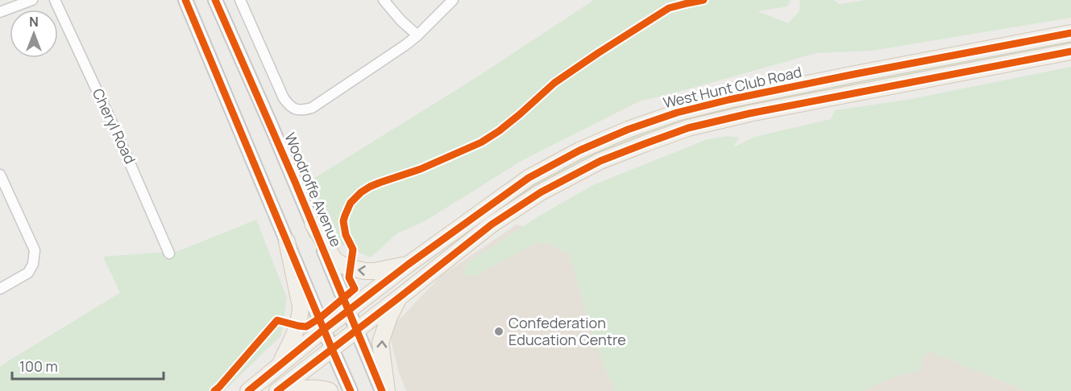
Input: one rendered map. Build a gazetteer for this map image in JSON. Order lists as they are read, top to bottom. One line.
{"streets":{"main road":["West Hunt Club Road","Woodroffe Avenue"],"street":["Cheryl Road"]},"crossings":[["West Hunt Club Road","Woodroffe Avenue"]],"places":["Confederation Education Centre"],"scale_bar":"100 m","north":"top"}
